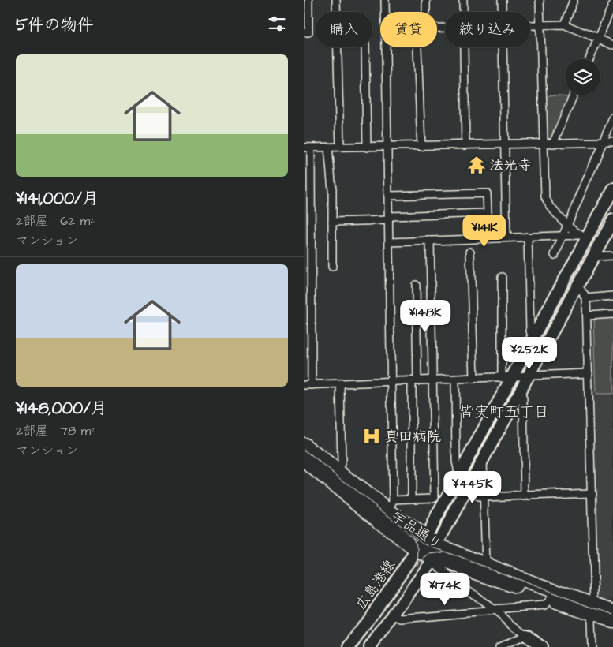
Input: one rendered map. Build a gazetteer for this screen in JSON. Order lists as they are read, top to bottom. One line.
{"streets":{"highway":["宇品通り"],"street":["広島港線"]},"crossings":[["宇品通り","広島港線"]],"districts":["皆実町五丁目"],"places":{"temple":["法光寺"],"hospital":["真田病院"]},"page":{"heading":"5件の物件","chip":["購入","賃貸","絞り込み"],"list":[{"name":"¥141,000/月","note":"2部屋 · 62 m² · マンション"},{"name":"¥148,000/月","note":"2部屋 · 78 m² · マンション"}],"price":["¥141K","¥148K","¥252K","¥445K","¥174K"]}}
